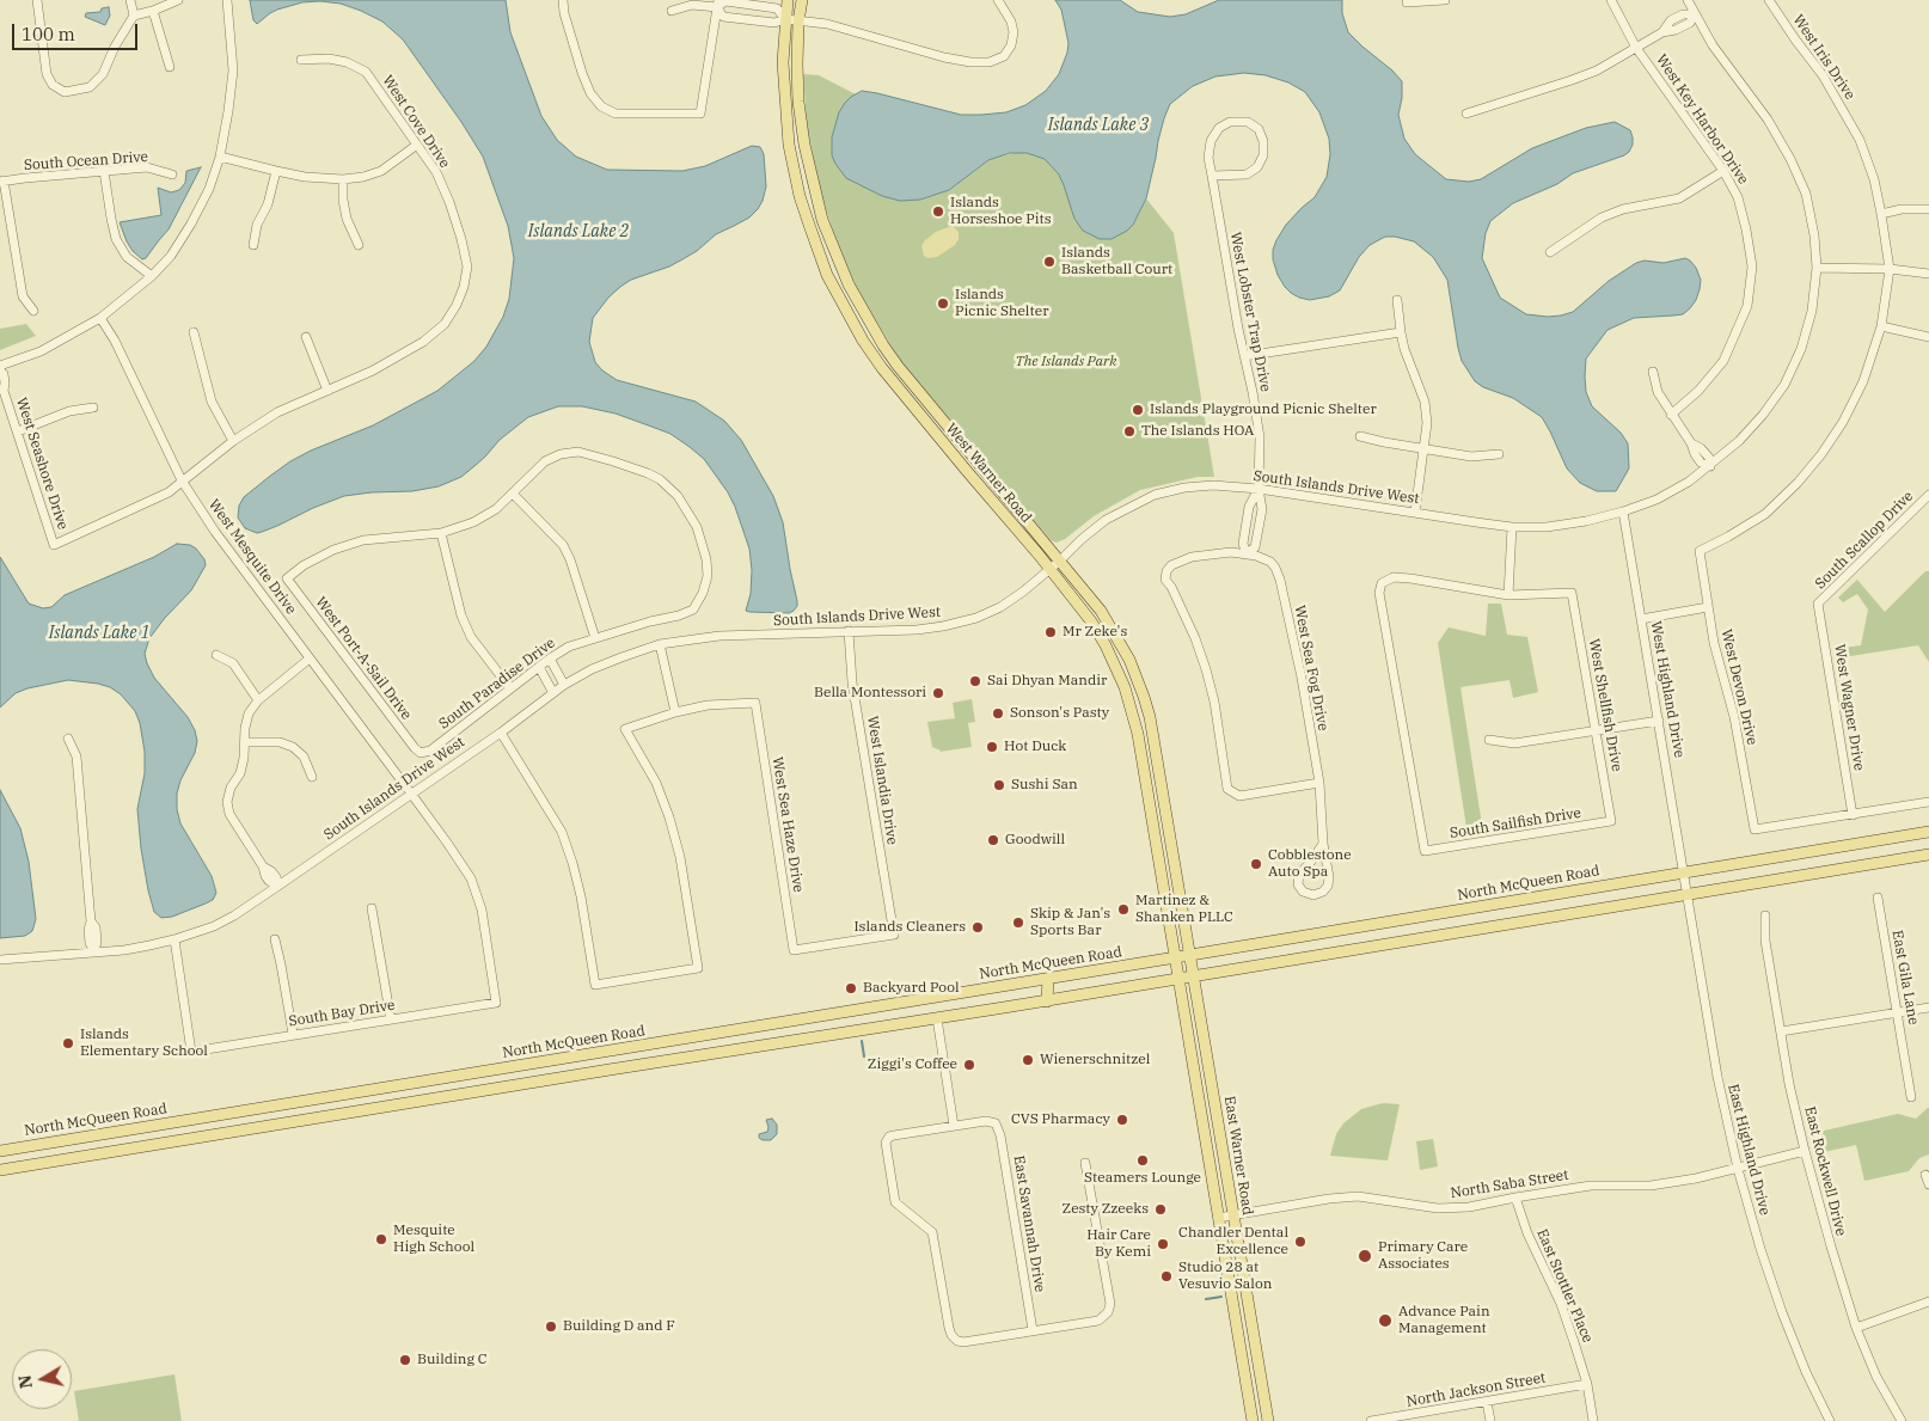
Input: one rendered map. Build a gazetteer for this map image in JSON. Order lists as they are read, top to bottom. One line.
{"streets":{"main road":["West Warner Road","North McQueen Road","East Warner Road"],"street":["West Iris Drive","West Key Harbor Drive","West Cove Drive","South Ocean Drive","West Lobster Trap Drive","West Seashore Drive","South Islands Drive West","South Scallop Drive","West Mesquite Drive","West Port-A-Sail Drive","West Sea Fog Drive","South Paradise Drive","West Devon Drive","West Highland Drive","West Shellfish Drive","West Wagner Drive","West Islandia Drive","South Sailfish Drive","West Sea Haze Drive","East Gila Lane","South Bay Drive","East Highland Drive","East Rockwell Drive","North Saba Street","East Savannah Drive","East Stottler Place","North Jackson Street"]},"crossings":[["West Iris Drive","West Devon Drive"],["West Lobster Trap Drive","South Islands Drive West"],["West Seashore Drive","West Mesquite Drive"],["West Warner Road","South Islands Drive West"],["West Warner Road","North McQueen Road"],["West Warner Road","East Warner Road"],["South Islands Drive West","West Mesquite Drive"],["South Islands Drive West","West Highland Drive"],["South Islands Drive West","West Islandia Drive"],["South Islands Drive West","South Bay Drive"],["South Scallop Drive","West Wagner Drive"],["West Mesquite Drive","South Bay Drive"],["West Port-A-Sail Drive","South Paradise Drive"],["West Devon Drive","West Wagner Drive"],["West Highland Drive","North McQueen Road"],["West Highland Drive","East Highland Drive"],["West Shellfish Drive","South Sailfish Drive"],["West Islandia Drive","West Sea Haze Drive"],["North McQueen Road","East Highland Drive"],["North McQueen Road","East Warner Road"],["East Highland Drive","North Saba Street"],["East Warner Road","North Saba Street"],["East Rockwell Drive","North Saba Street"],["North Saba Street","East Stottler Place"],["East Stottler Place","North Jackson Street"]],"water":["Islands Lake 3","Islands Lake 2","Islands Lake 1"],"parks":["The Islands Park"],"places":["Islands Horseshoe Pits","Islands Basketball Court","Islands Picnic Shelter","Islands Playground Picnic Shelter","The Islands HOA","Mr Zeke's","Sai Dhyan Mandir","Bella Montessori","Sonson's Pasty","Hot Duck","Sushi San","Goodwill","Cobblestone Auto Spa","Martinez & Shanken PLLC","Skip & Jan's Sports Bar","Islands Cleaners","Backyard Pool","Islands Elementary School","Wienerschnitzel","Ziggi's Coffee","CVS Pharmacy","Steamers Lounge","Zesty Zzeeks","Mesquite High School","Chandler Dental Excellence","Hair Care By Kemi","Primary Care Associates","Studio 28 at Vesuvio Salon","Advance Pain Management","Building D and F","Building C"],"scale_bar":"100 m","north":"left"}
